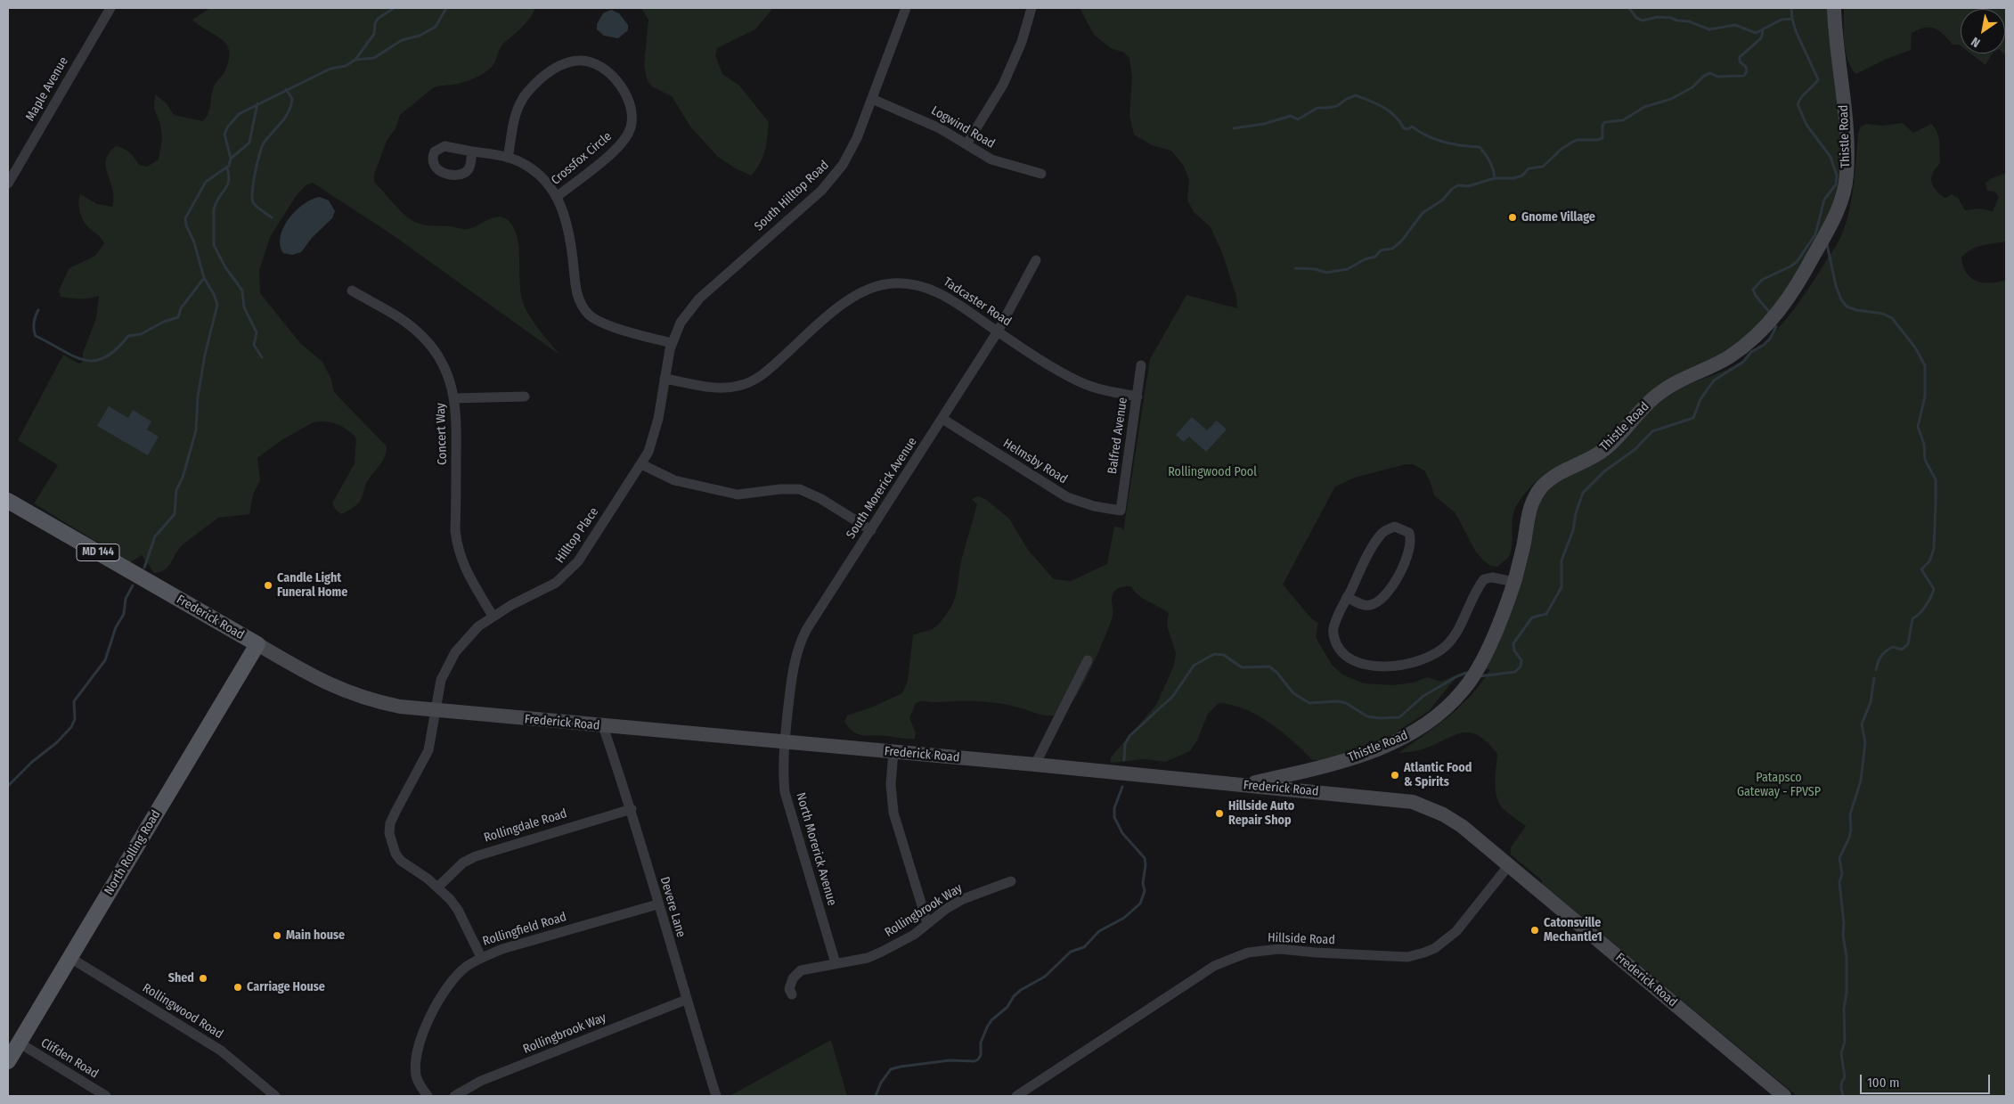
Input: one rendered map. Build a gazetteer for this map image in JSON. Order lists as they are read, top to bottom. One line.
{"streets":{"main road":["Thistle Road","MD 144","Frederick Road","North Rolling Road"],"street":["Maple Avenue","Logwind Road","Crossfox Circle","South Hilltop Road","Tadcaster Road","Concert Way","Balfred Avenue","Helmsby Road","South Morerick Avenue","Hilltop Place","Rollingdale Road","North Morerick Avenue","Devere Lane","Rollingbrook Way","Rollingfield Road","Hillside Road","Rollingwood Road","Clifden Road"]},"crossings":[["Logwind Road","South Hilltop Road"],["Thistle Road","Frederick Road"],["South Hilltop Road","Tadcaster Road"],["South Hilltop Road","Hilltop Place"],["Tadcaster Road","Balfred Avenue"],["Tadcaster Road","South Morerick Avenue"],["Tadcaster Road","Hilltop Place"],["Concert Way","Hilltop Place"],["Balfred Avenue","Helmsby Road"],["Helmsby Road","South Morerick Avenue"],["South Morerick Avenue","Frederick Road"],["South Morerick Avenue","North Morerick Avenue"],["Hilltop Place","Frederick Road"],["Hilltop Place","Rollingdale Road"],["Hilltop Place","Rollingfield Road"],["Frederick Road","North Morerick Avenue"],["Frederick Road","North Rolling Road"],["Frederick Road","Devere Lane"],["Frederick Road","Hillside Road"],["Rollingdale Road","Devere Lane"],["North Morerick Avenue","Rollingbrook Way"],["North Rolling Road","Rollingwood Road"],["North Rolling Road","Clifden Road"],["Devere Lane","Rollingbrook Way"],["Devere Lane","Rollingfield Road"]],"parks":["Rollingwood Pool","Patapsco Gateway - FPVSP"],"places":["Gnome Village","Candle Light Funeral Home","Atlantic Food & Spirits","Hillside Auto Repair Shop","Catonsville Mechantle1","Main house","Shed","Carriage House"],"scale_bar":"100 m","north":"bottom left"}
